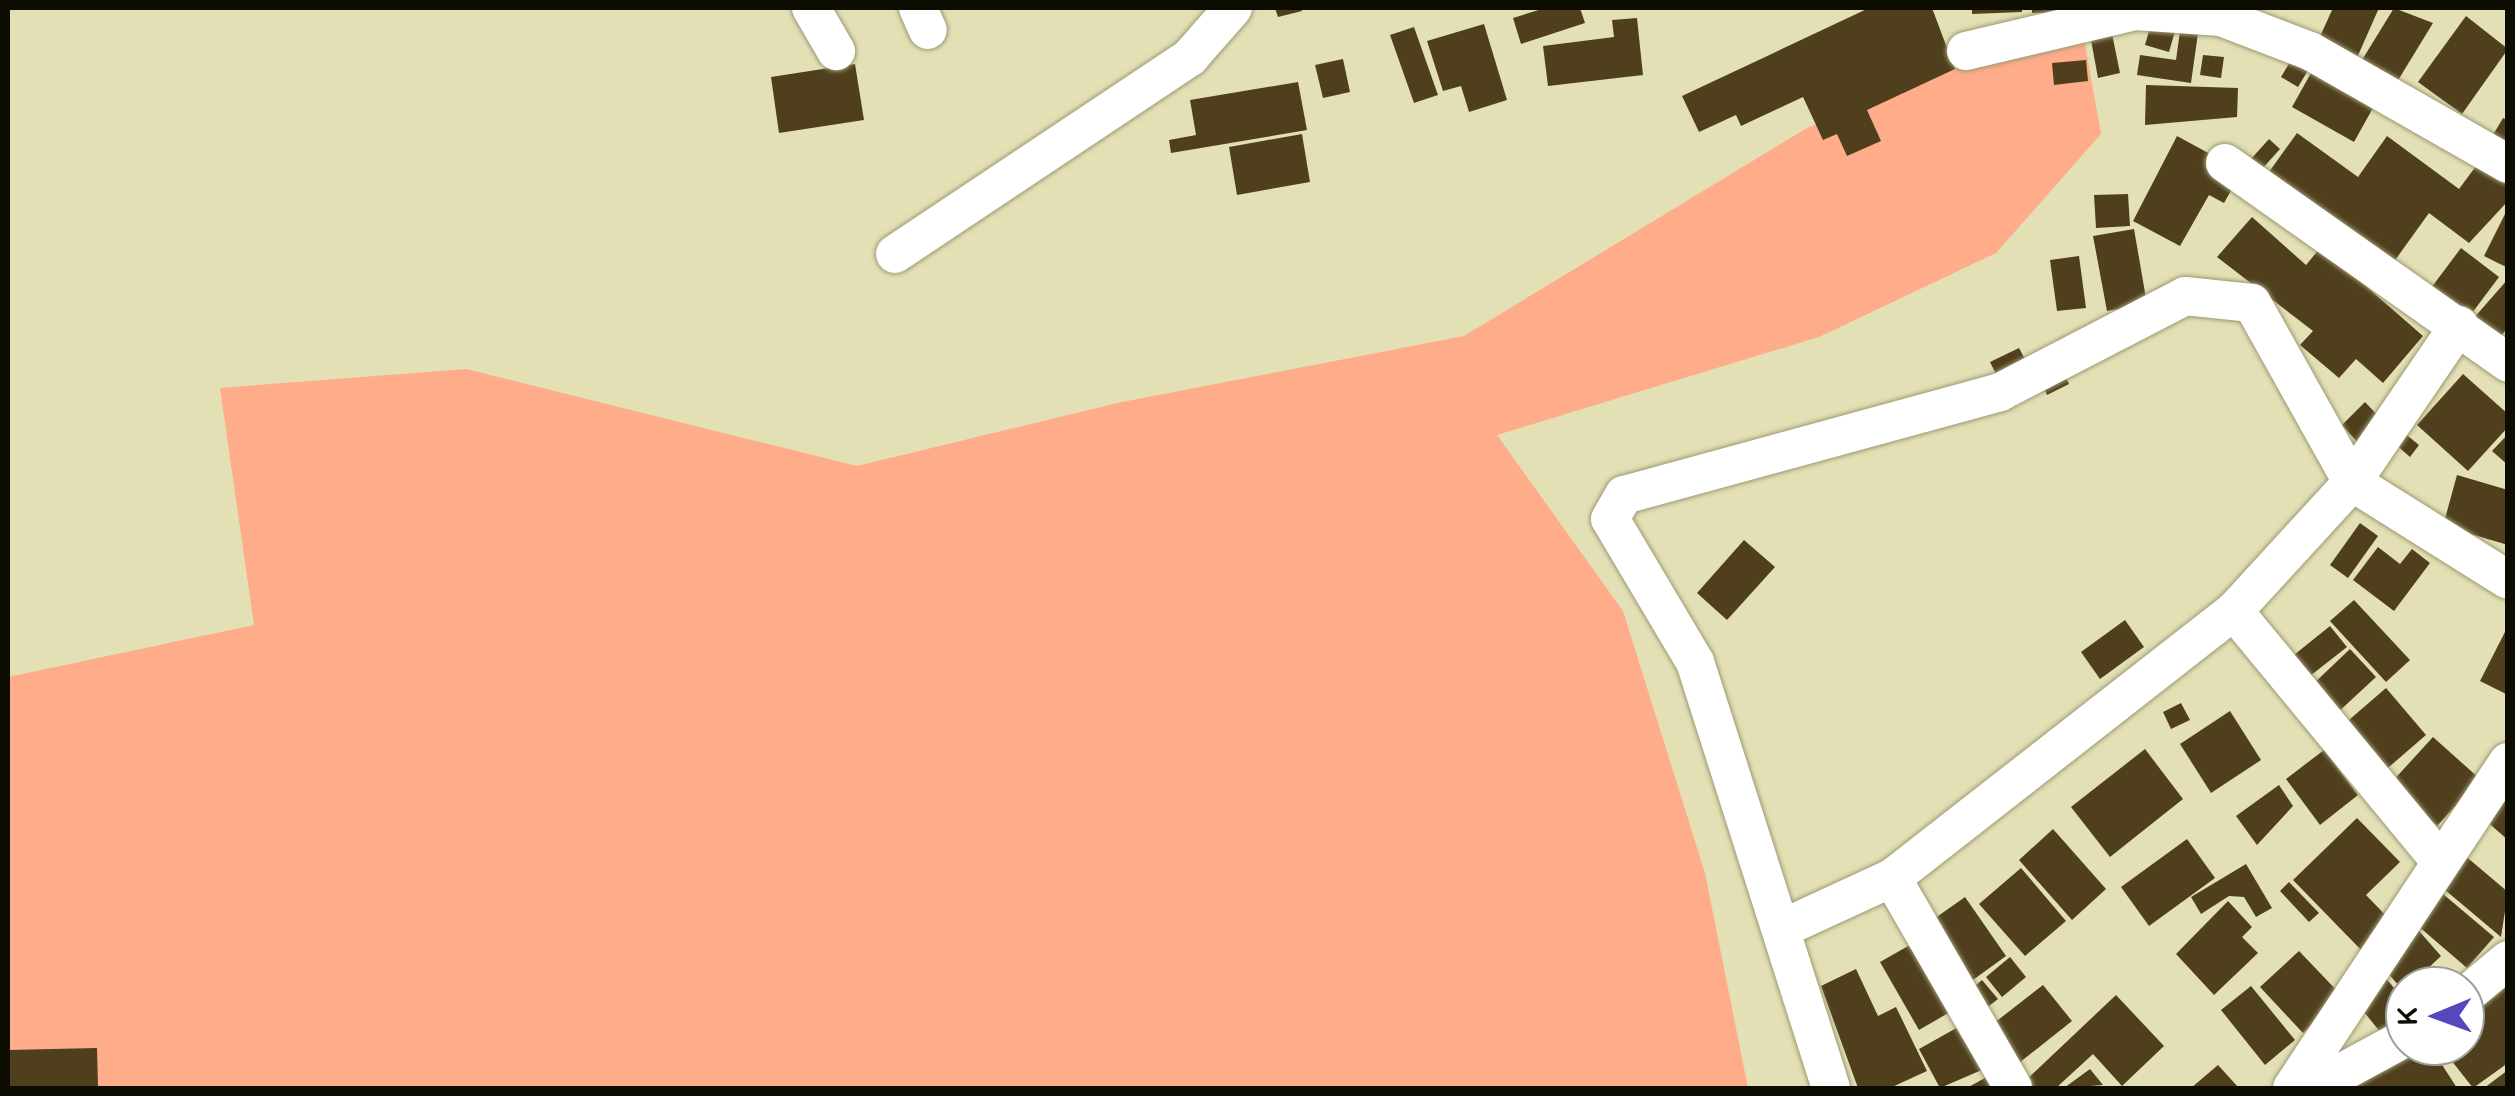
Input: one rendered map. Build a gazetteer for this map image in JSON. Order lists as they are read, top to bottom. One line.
{"north":"left"}
